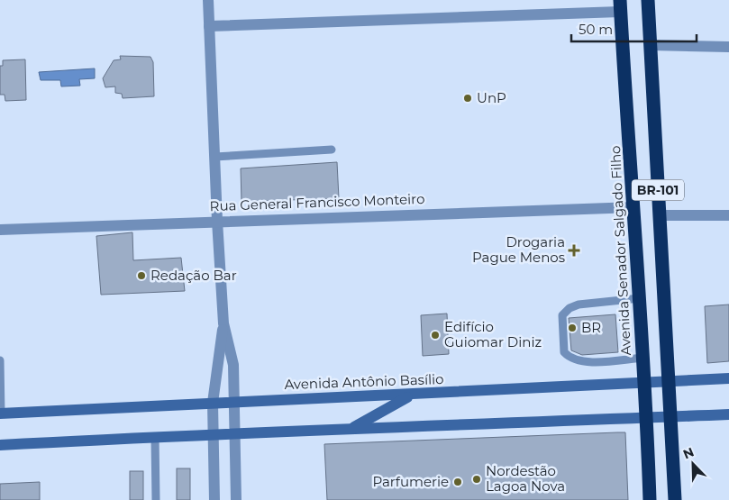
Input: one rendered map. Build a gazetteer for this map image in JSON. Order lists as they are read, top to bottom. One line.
{"streets":{"highway":["BR-101","Avenida Senador Salgado Filho"],"main road":["Avenida Antônio Basílio"],"street":["Rua General Francisco Monteiro"]},"crossings":[["BR-101","Avenida Antônio Basílio"],["Rua General Francisco Monteiro","Avenida Senador Salgado Filho"],["Avenida Senador Salgado Filho","Avenida Antônio Basílio"]],"places":{"other":["UnP","Redação Bar","BR","Edifício Guiomar Diniz","Nordestão Lagoa Nova","Parfumerie"],"health":["Drogaria Pague Menos"]},"scale_bar":"50 m","north":"top left"}
